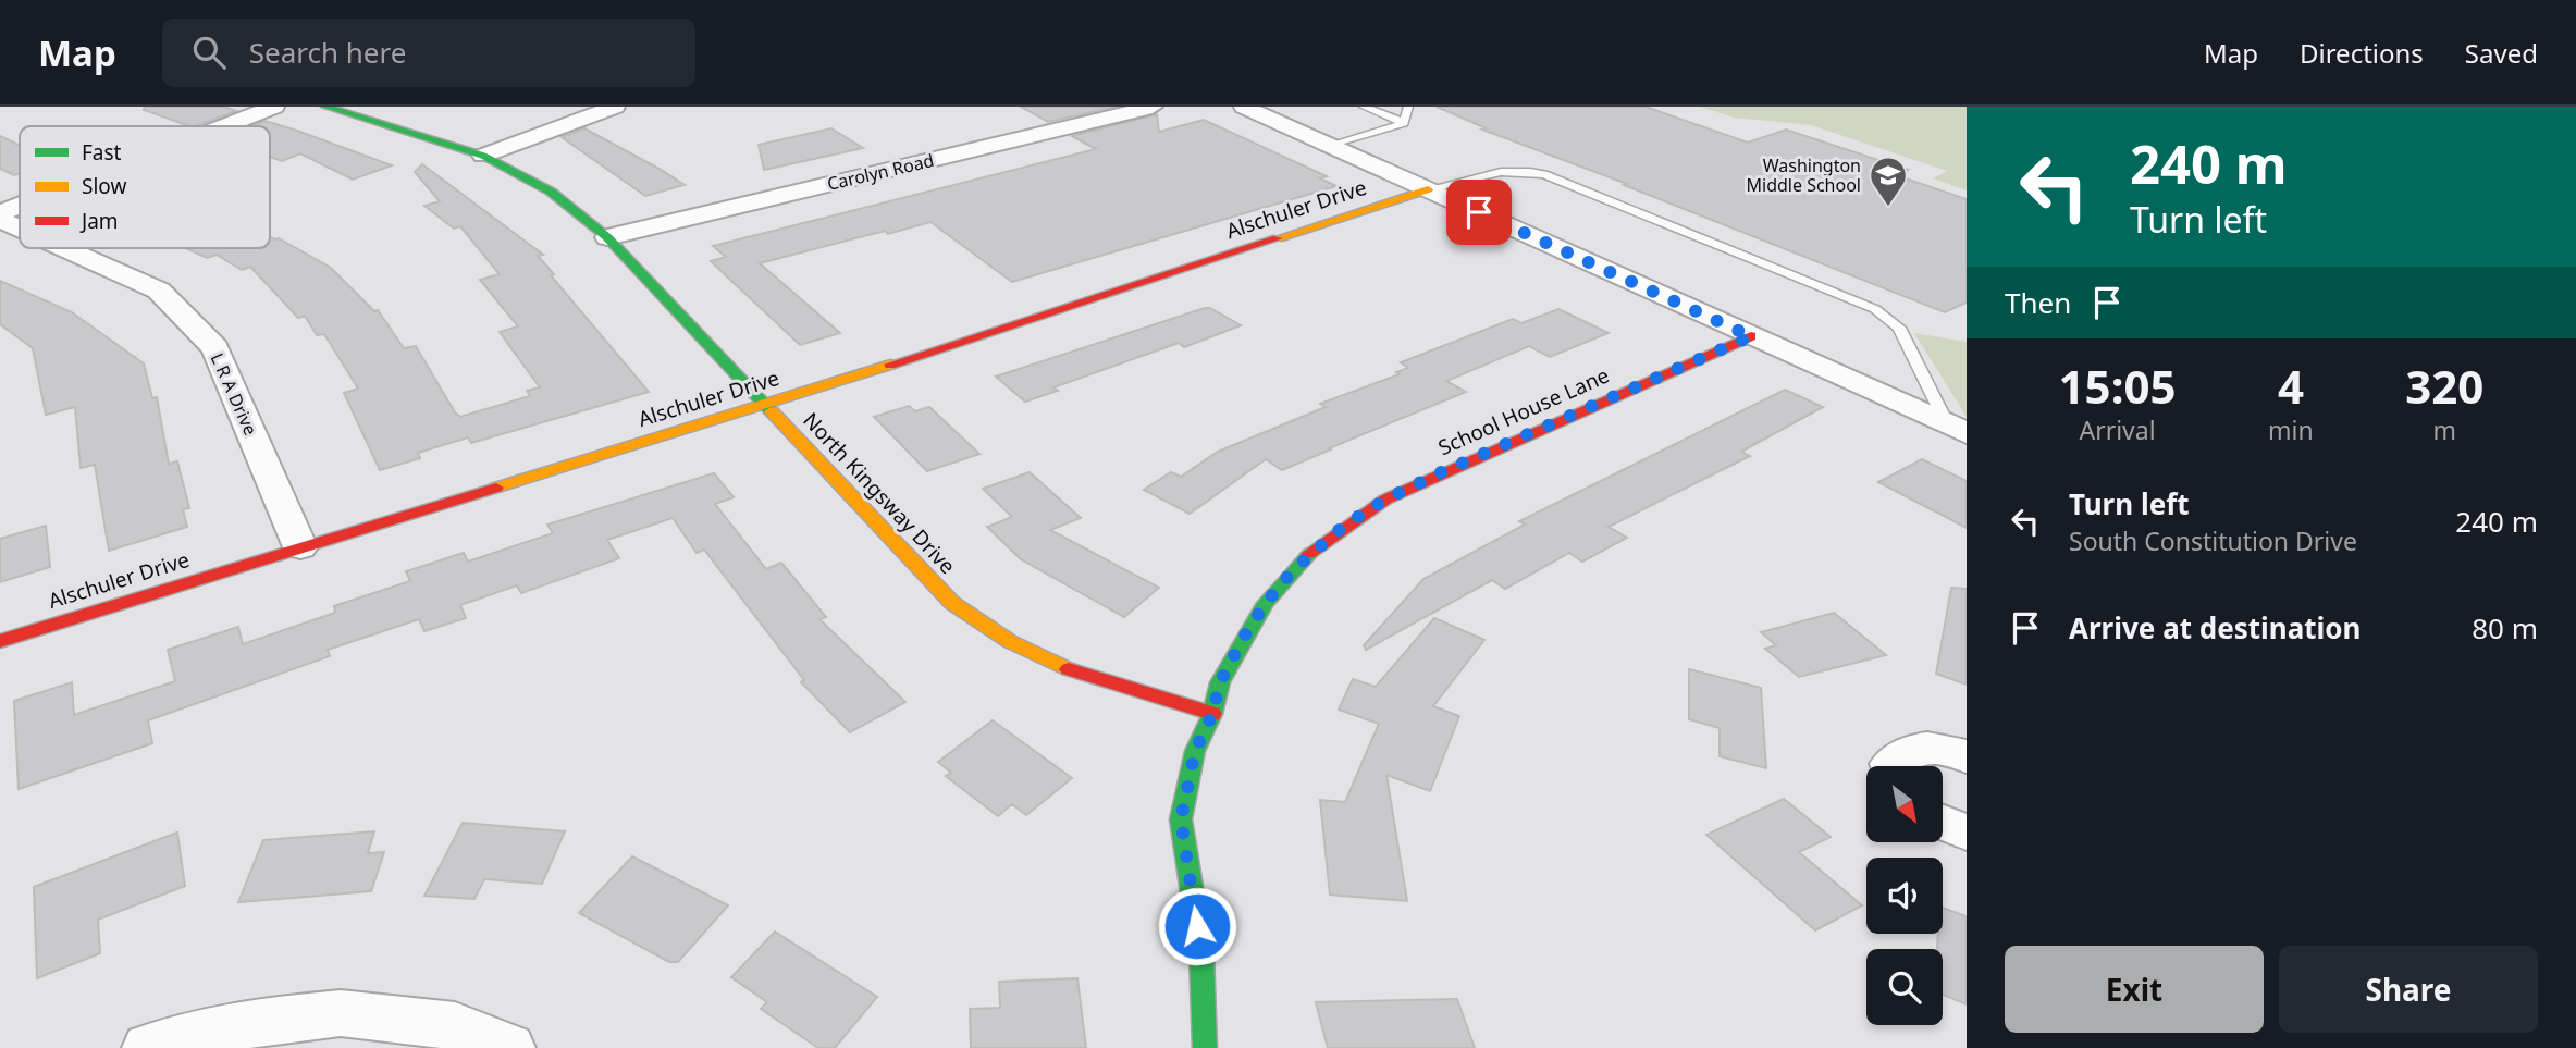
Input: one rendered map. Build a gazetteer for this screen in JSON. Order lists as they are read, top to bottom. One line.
{"streets":{"street":["Carolyn Road","Alschuler Drive","L R A Drive","School House Lane","North Kingsway Drive"]},"crossings":[["Carolyn Road","North Kingsway Drive"],["Alschuler Drive","L R A Drive"],["Alschuler Drive","North Kingsway Drive"],["School House Lane","North Kingsway Drive"]],"places":{"school or university":["Washington Middle School"]},"legend":["Fast","Slow","Jam"],"north":"bottom right","page":{"header":"Map","search":"Search here","nav":["Map","Directions","Saved"],"turn":["240 m","Turn left"],"then":"Then","eta":["15:05","Arrival","4","min","320","m"],"list":[{"name":"Turn left","note":"South Constitution Drive","value":"240 m"},{"name":"Arrive at destination","value":"80 m"}],"buttons":["Exit","Share"]}}
